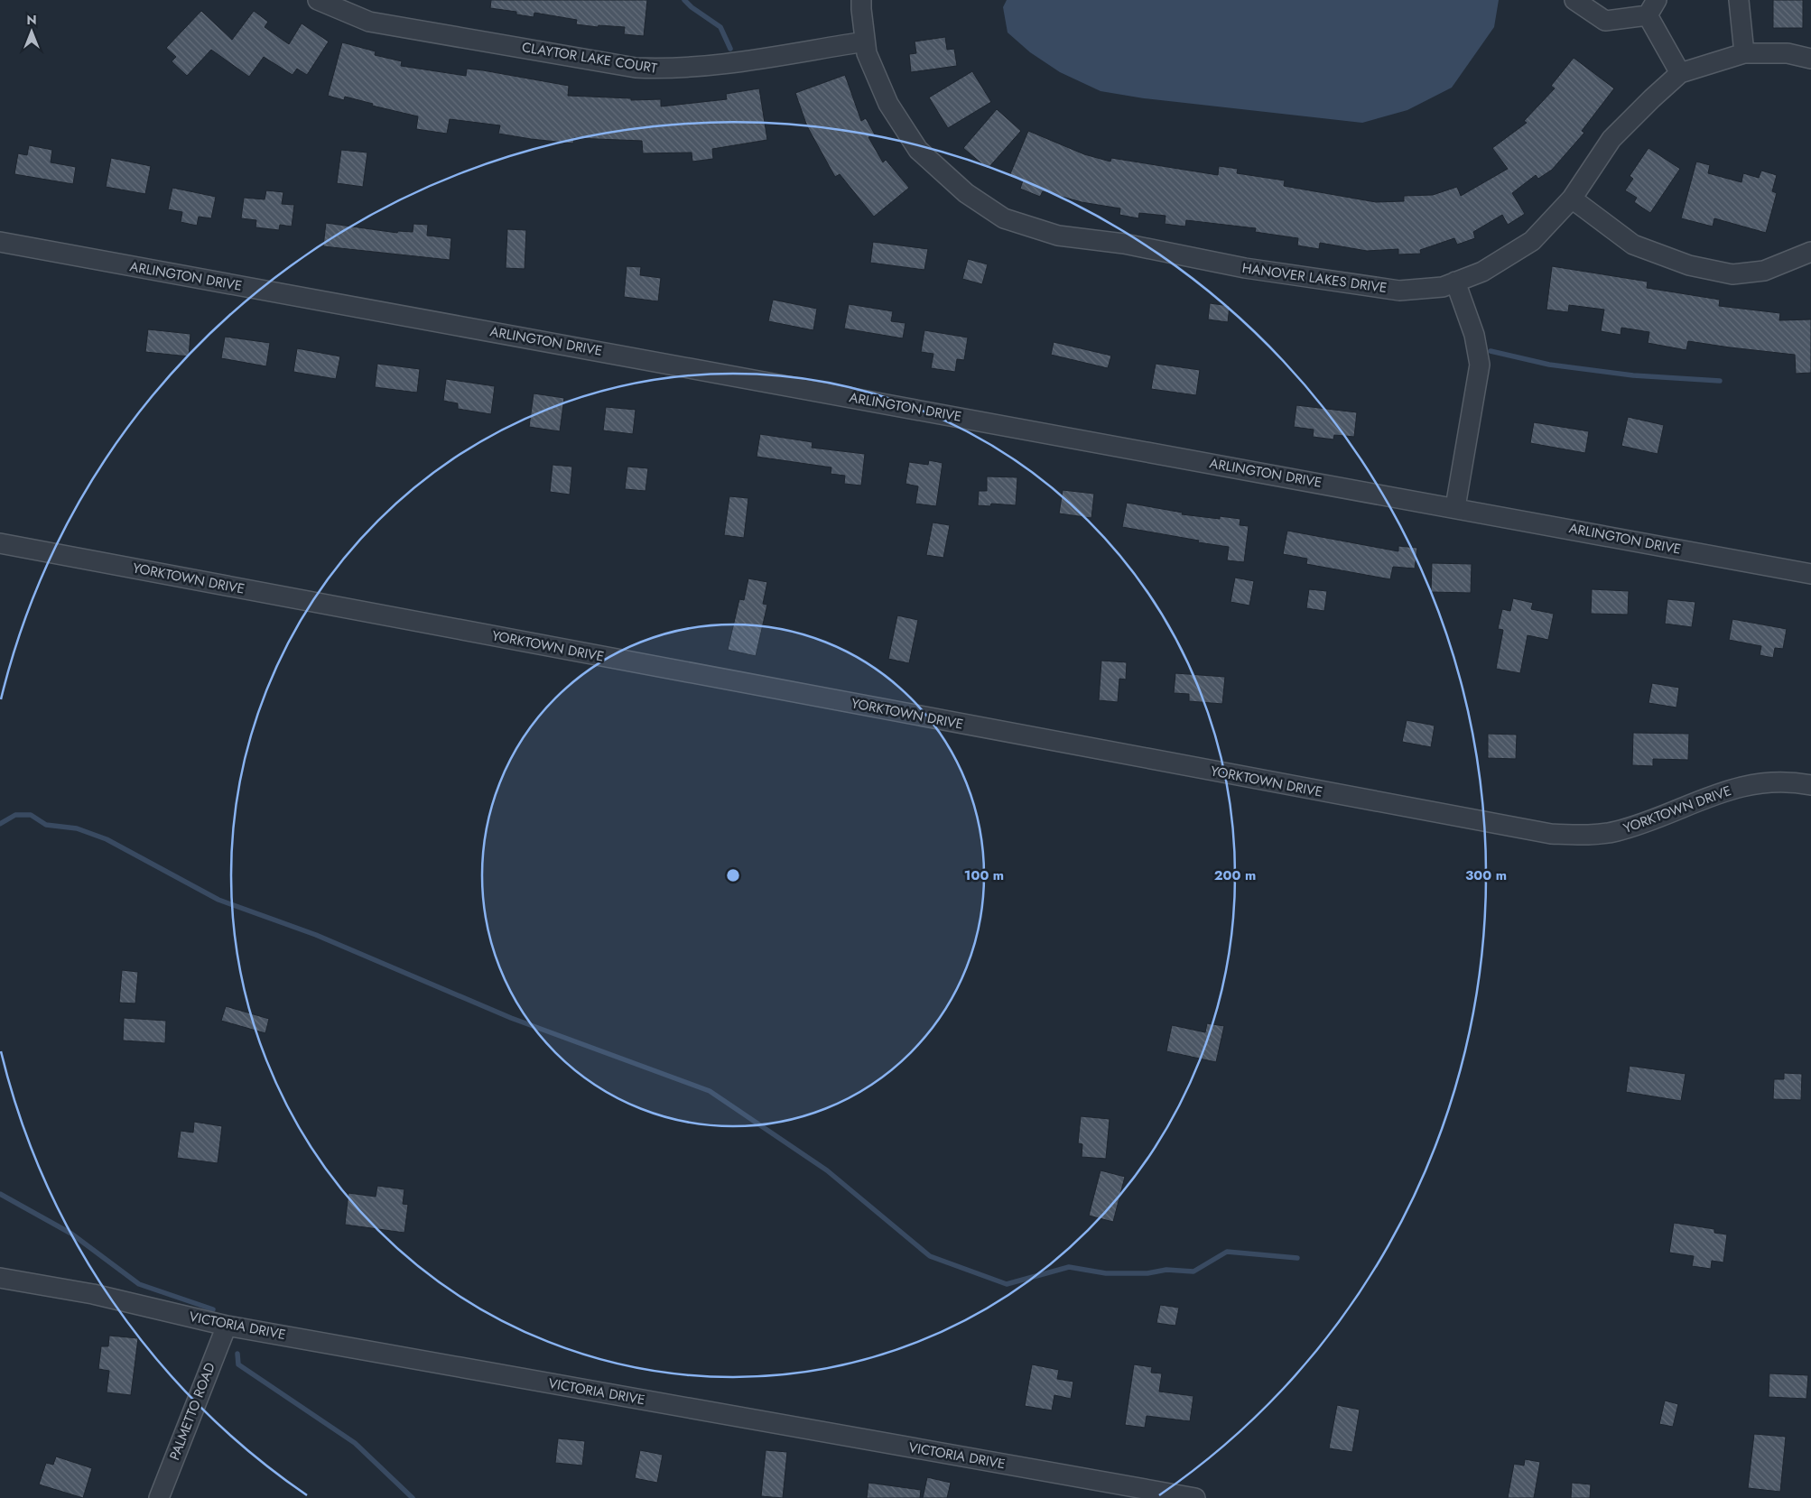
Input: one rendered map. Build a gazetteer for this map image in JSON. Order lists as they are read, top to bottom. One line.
{"streets":{"street":["CLAYTOR LAKE COURT","ARLINGTON DRIVE","HANOVER LAKES DRIVE","YORKTOWN DRIVE","VICTORIA DRIVE","PALMETTO ROAD"]},"crossings":[["CLAYTOR LAKE COURT","HANOVER LAKES DRIVE"],["VICTORIA DRIVE","PALMETTO ROAD"]],"north":"top","rings":["100 m","200 m","300 m"]}
